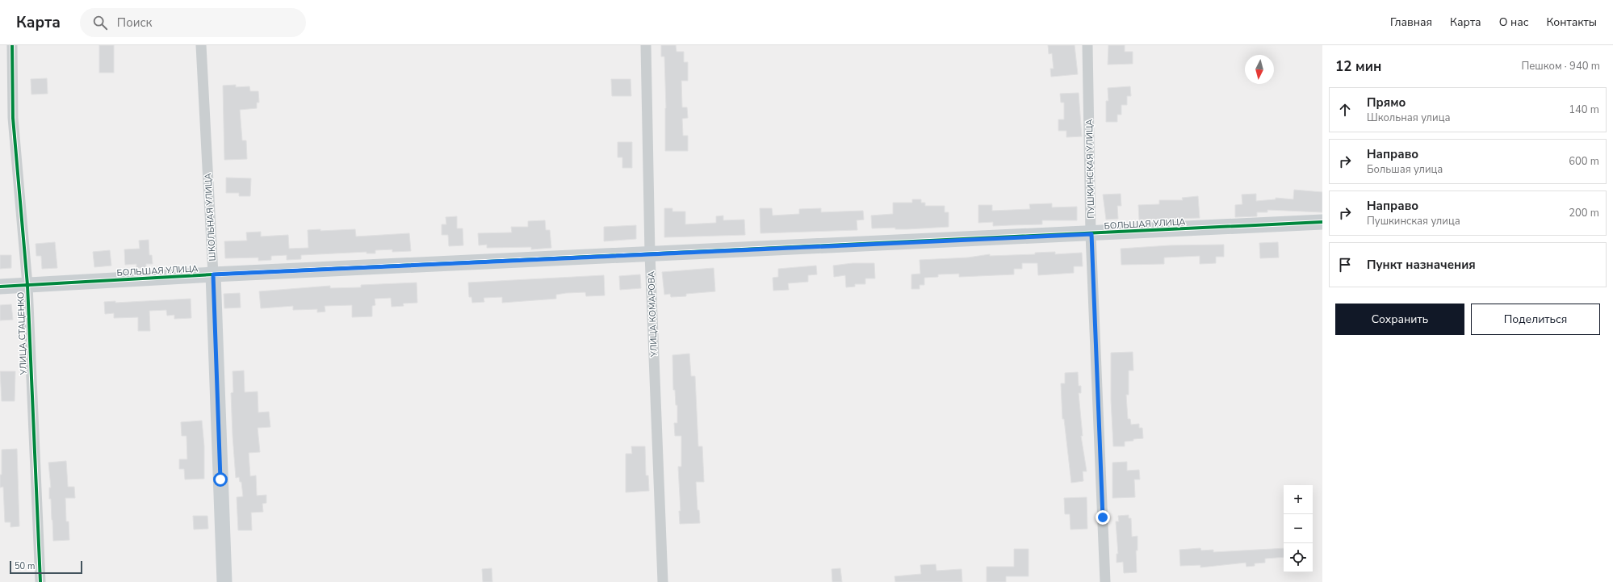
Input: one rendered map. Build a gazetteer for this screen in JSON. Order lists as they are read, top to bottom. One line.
{"streets":{"street":["ПУШКИНСКАЯ УЛИЦА","ШКОЛЬНАЯ УЛИЦА","БОЛЬШАЯ УЛИЦА","УЛИЦА КОМАРОВА","УЛИЦА СТАЦЕНКО"]},"crossings":[["ПУШКИНСКАЯ УЛИЦА","БОЛЬШАЯ УЛИЦА"],["ШКОЛЬНАЯ УЛИЦА","БОЛЬШАЯ УЛИЦА"],["БОЛЬШАЯ УЛИЦА","УЛИЦА КОМАРОВА"],["БОЛЬШАЯ УЛИЦА","УЛИЦА СТАЦЕНКО"]],"scale_bar":"50 m","north":"bottom","page":{"header":"Карта","search":"Поиск","nav":["Главная","Карта","О нас","Контакты"],"heading":["12 мин","Пешком · 940 m"],"list":[["Прямо","Школьная улица","140 m"],["Направо","Большая улица","600 m"],["Направо","Пушкинская улица","200 m"],"Пункт назначения"],"buttons":["Сохранить","Поделиться"],"map_buttons":["+","−"],"scale":"50 m"}}
